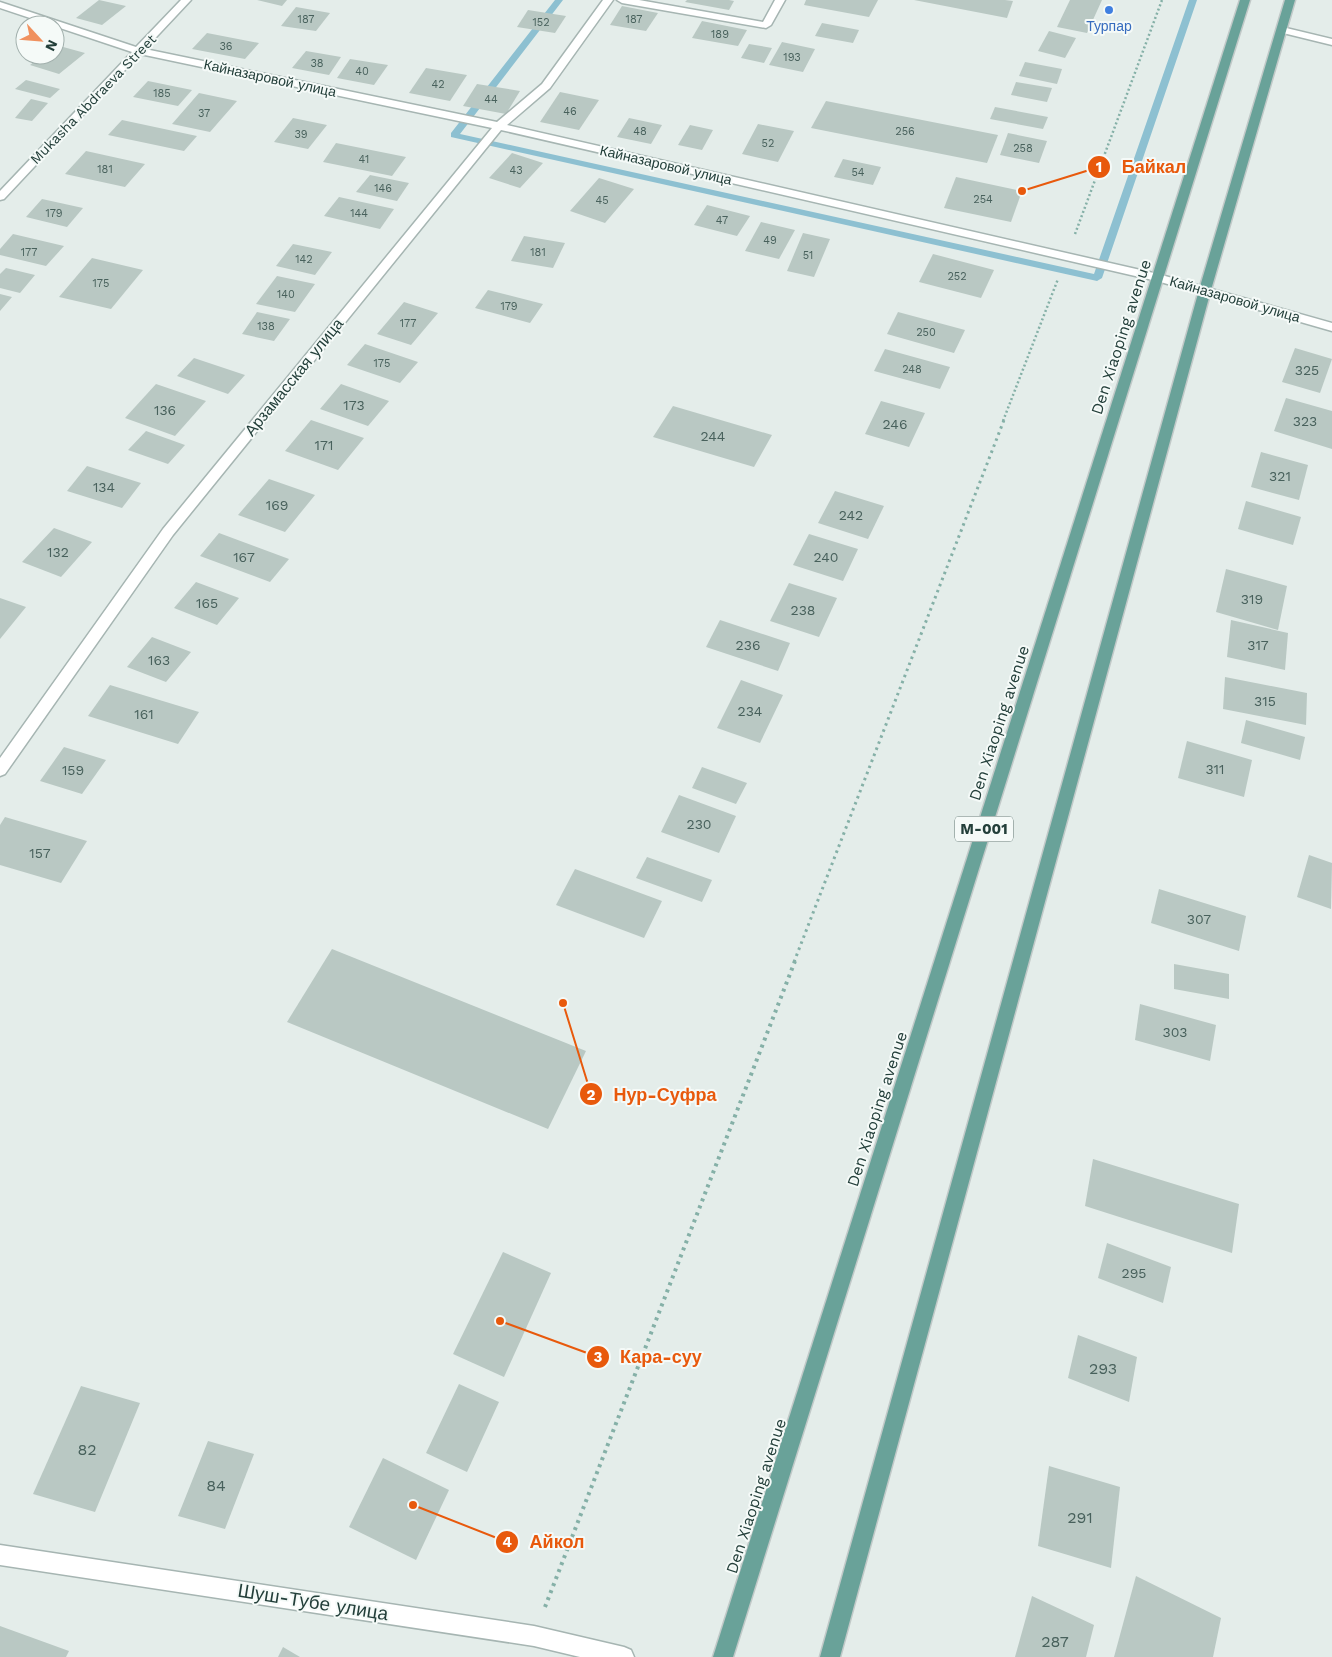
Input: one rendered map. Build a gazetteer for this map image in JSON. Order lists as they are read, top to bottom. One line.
{"streets":{"main road":["Den Xiaoping avenue","M-001"],"street":["Кайназаровой улица","Mukasha Abdraeva Street","Арзамасская улица","Шуш-Тубе улица"]},"crossings":[["Кайназаровой улица","Mukasha Abdraeva Street"],["Кайназаровой улица","Den Xiaoping avenue"],["Кайназаровой улица","Арзамасская улица"]],"places":["Турпар","Байкал","Нур-Суфра","Кара-суу","Айкол"],"house_numbers":["187","187","152","189","36","193","38","40","42","185","44","46","37","48","256","39","52","258","41","181","43","54","146","254","45","179","144","47","49","177","181","51","142","252","175","140","179","177","138","250","175","248","325","173","136","323","246","244","171","321","134","169","242","132","167","240","319","165","238","236","317","163","315","234","161","311","159","230","157","307","303","295","293","82","84","291","287"],"north":"bottom right"}
